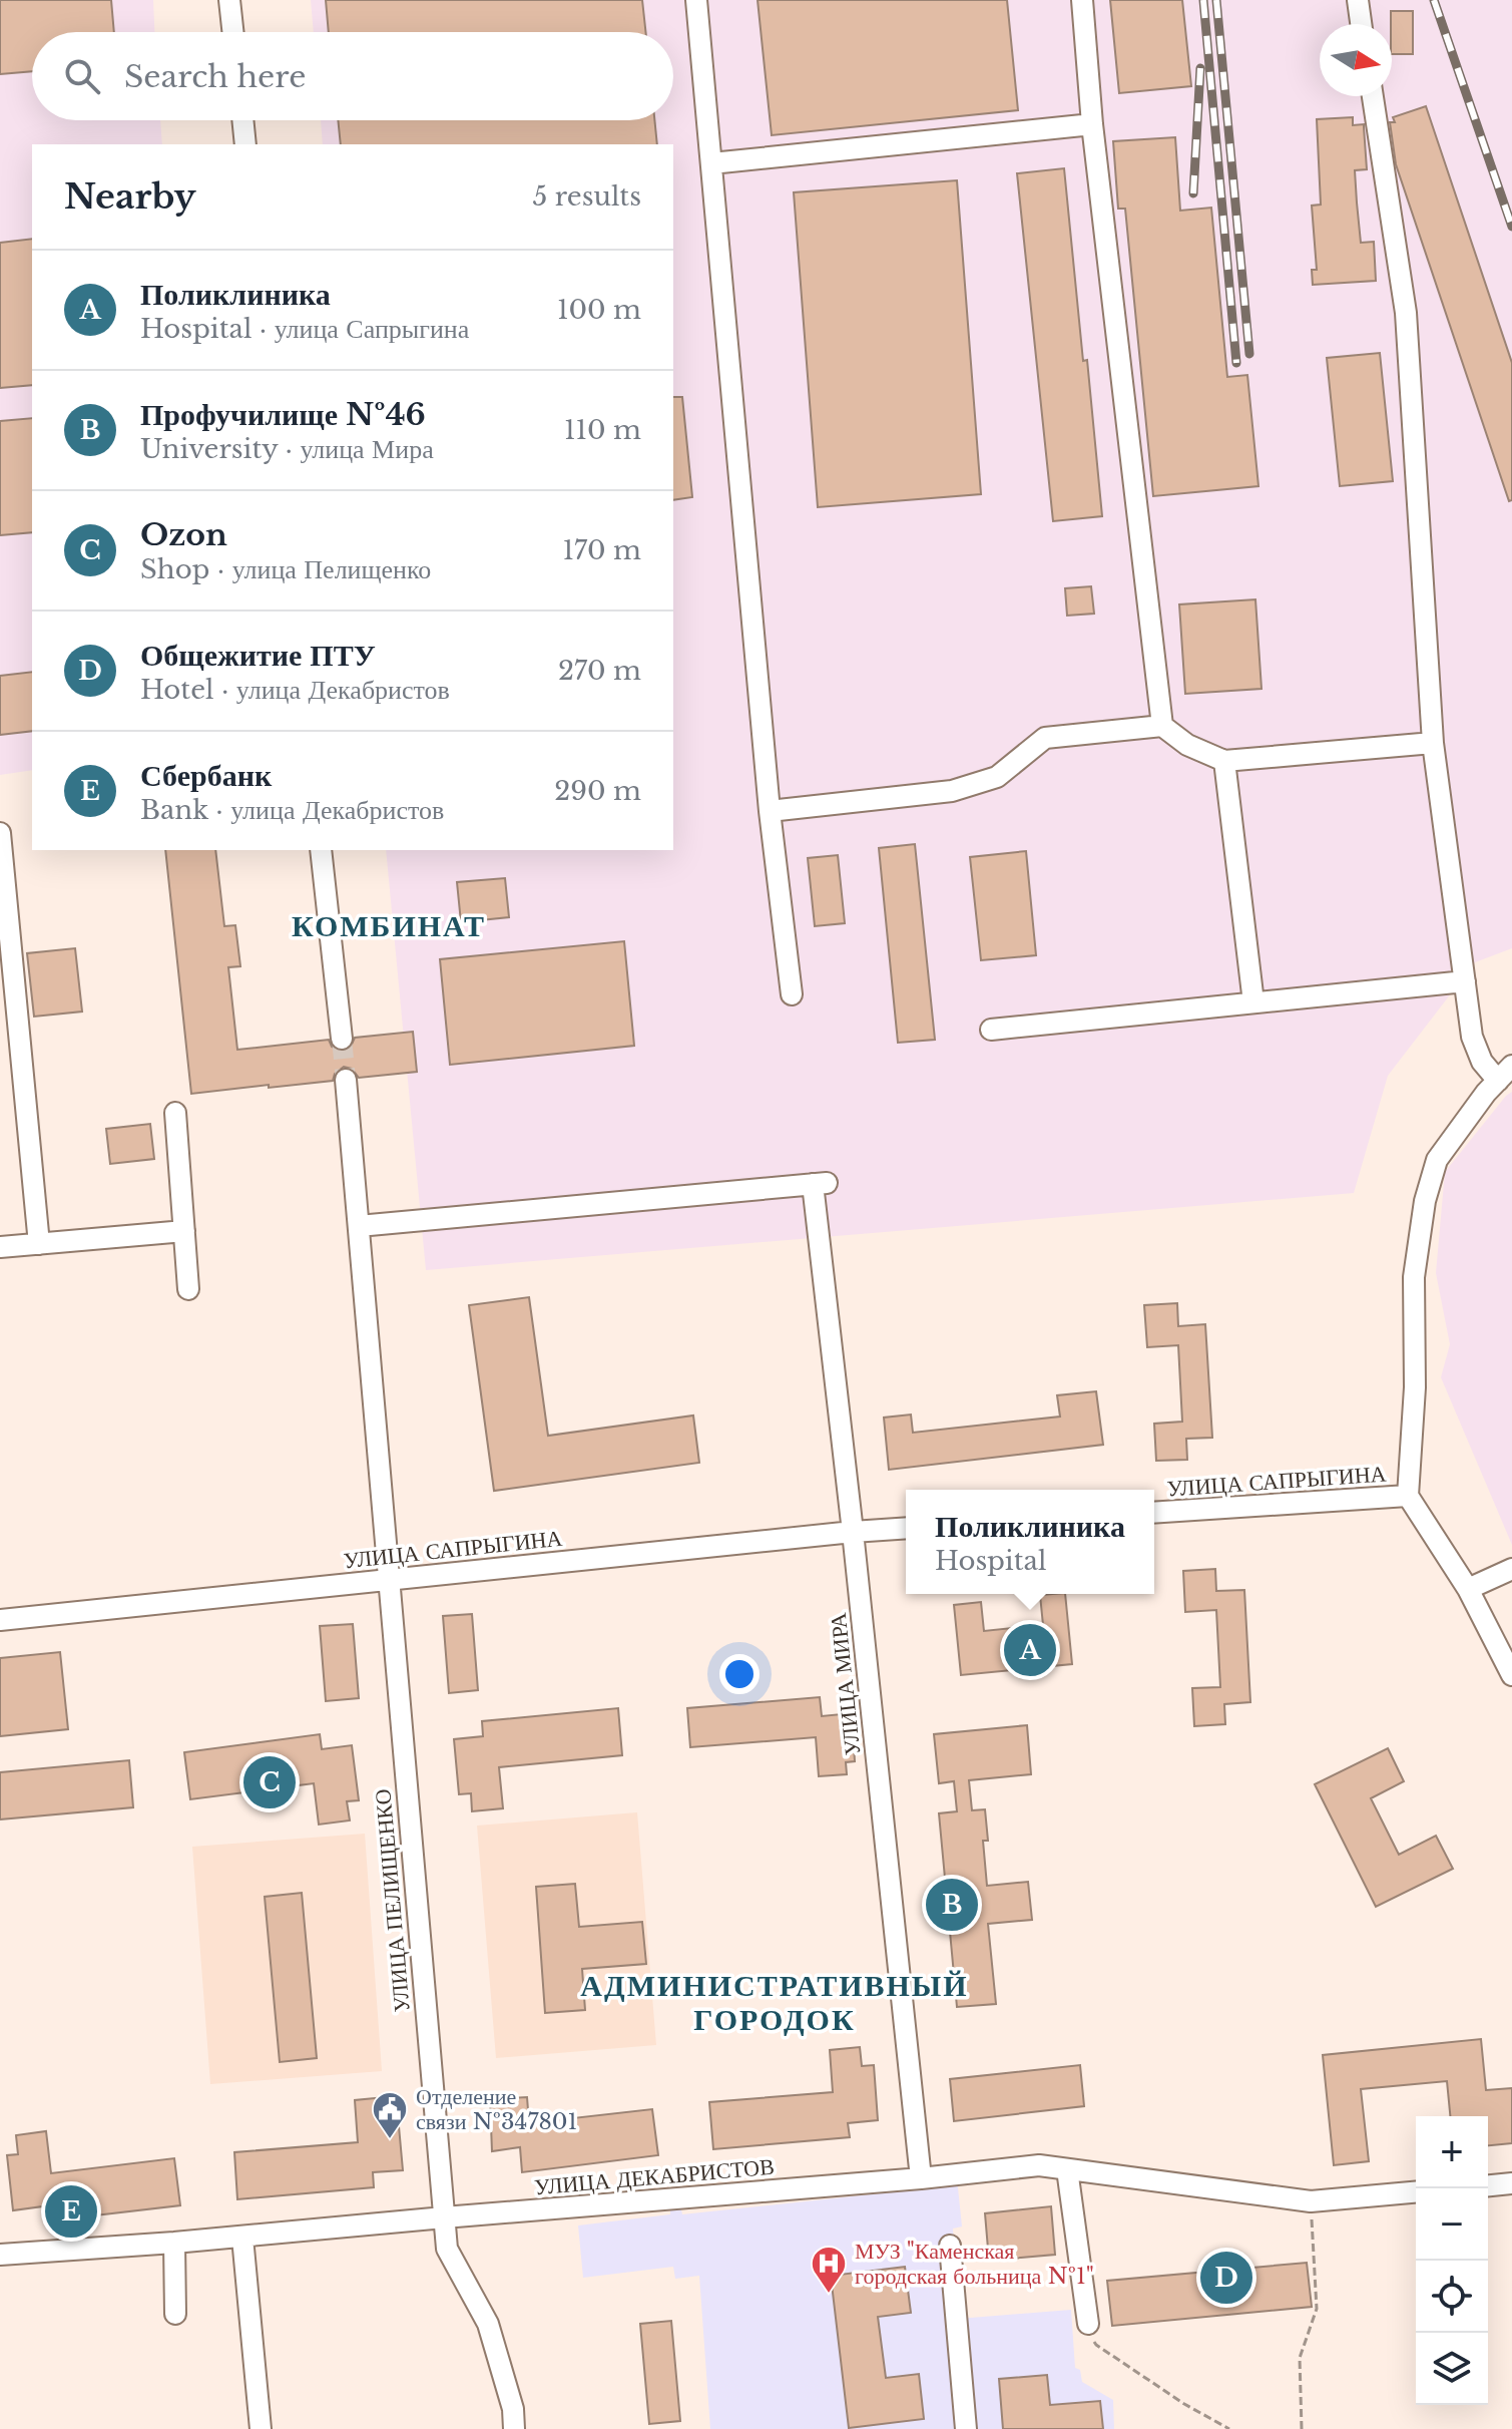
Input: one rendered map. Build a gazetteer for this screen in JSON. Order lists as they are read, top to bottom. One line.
{"streets":{"street":["УЛИЦА САПРЫГИНА","УЛИЦА МИРА","УЛИЦА ПЕЛИЩЕНКО","УЛИЦА ДЕКАБРИСТОВ"]},"crossings":[["УЛИЦА САПРЫГИНА","УЛИЦА МИРА"],["УЛИЦА САПРЫГИНА","УЛИЦА ПЕЛИЩЕНКО"],["УЛИЦА МИРА","УЛИЦА ПЕЛИЩЕНКО"],["УЛИЦА МИРА","УЛИЦА ДЕКАБРИСТОВ"],["УЛИЦА ПЕЛИЩЕНКО","УЛИЦА ДЕКАБРИСТОВ"]],"districts":["КОМБИНАТ","АДМИНИСТРАТИВНЫЙ ГОРОДОК"],"places":{"public building":["Отделение связи №347801"],"hospital":["МУЗ \"Каменская городская больница №1\""]},"north":"right","page":{"search":"Search here","heading":["Nearby","5 results"],"list":[{"mark":"A","name":"Поликлиника","note":"Hospital · улица Сапрыгина","value":"100 m"},{"mark":"B","name":"Профучилище №46","note":"University · улица Мира","value":"110 m"},{"mark":"C","name":"Ozon","note":"Shop · улица Пелищенко","value":"170 m"},{"mark":"D","name":"Общежитие ПТУ","note":"Hotel · улица Декабристов","value":"270 m"},{"mark":"E","name":"Сбербанк","note":"Bank · улица Декабристов","value":"290 m"}],"popup":["Поликлиника","Hospital"],"pins":["A","C","B","E","D"],"map_buttons":["+","−"]}}
